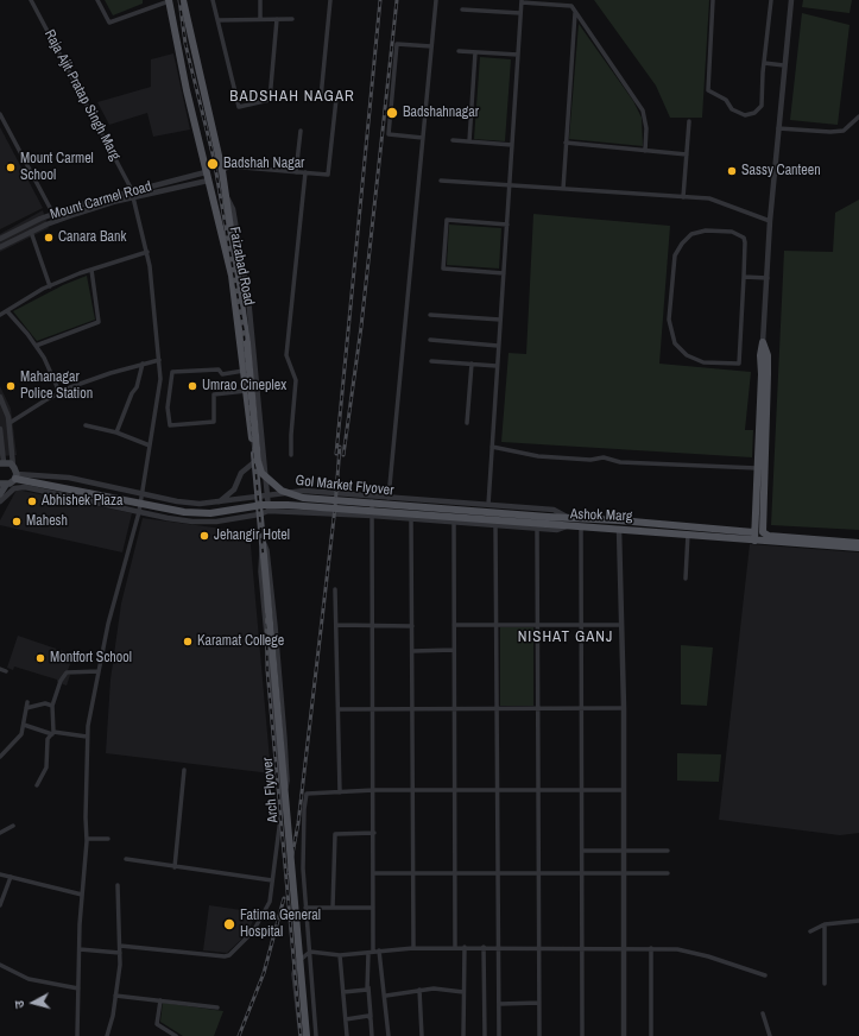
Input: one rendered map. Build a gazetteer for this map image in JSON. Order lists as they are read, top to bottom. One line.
{"streets":{"main road":["Faizabad Road","Gol Market Flyover","Ashok Marg","Arch Flyover"],"street":["Raja Ajit Pratap Singh Marg","Mount Carmel Road"]},"crossings":[["Raja Ajit Pratap Singh Marg","Mount Carmel Road"],["Mount Carmel Road","Faizabad Road"],["Faizabad Road","Gol Market Flyover"],["Faizabad Road","Ashok Marg"],["Faizabad Road","Arch Flyover"],["Gol Market Flyover","Ashok Marg"]],"districts":["BADSHAH NAGAR","NISHAT GANJ"],"places":["Badshahnagar","Badshah Nagar","Mount Carmel School","Sassy Canteen","Canara Bank","Mahanagar Police Station","Umrao Cineplex","Abhishek Plaza","Mahesh","Jehangir Hotel","Karamat College","Montfort School","Fatima General Hospital"],"north":"left"}
